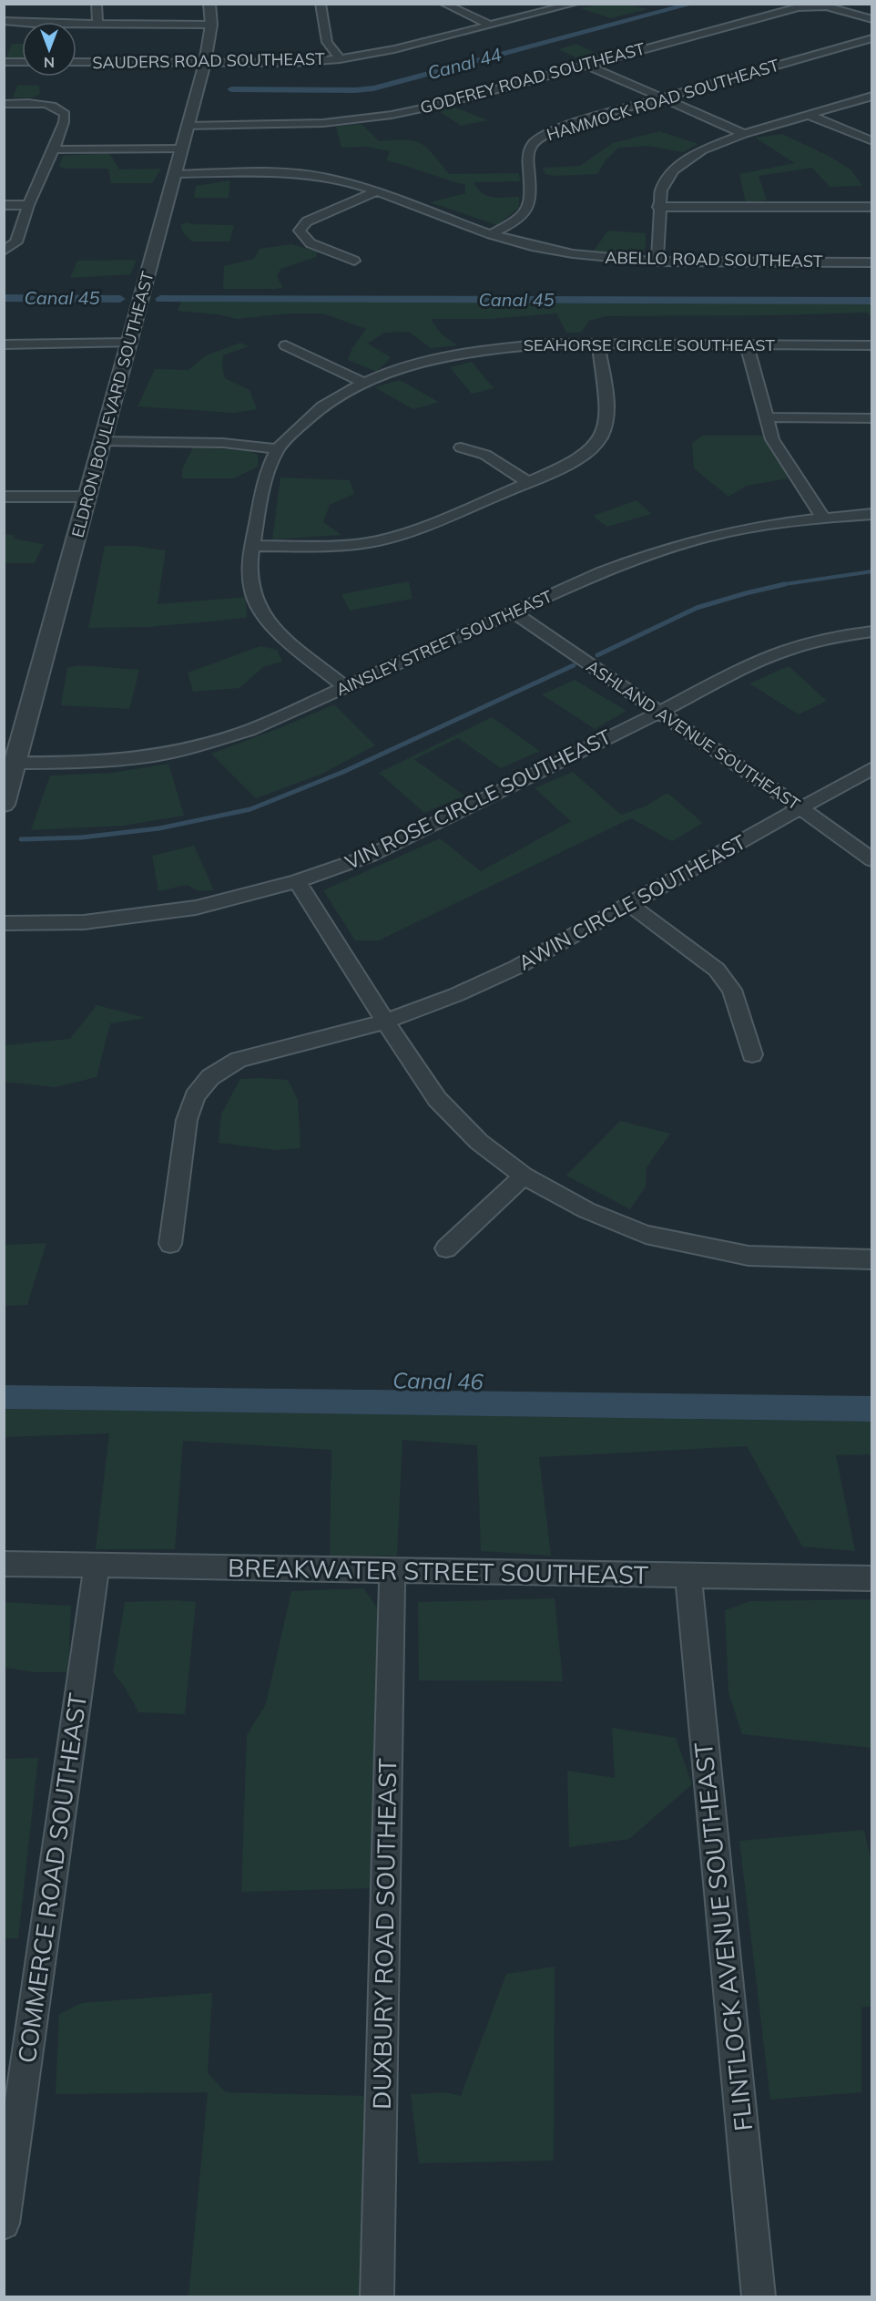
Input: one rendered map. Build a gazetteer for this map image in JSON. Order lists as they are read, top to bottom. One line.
{"streets":{"street":["SAUDERS ROAD SOUTHEAST","GODFREY ROAD SOUTHEAST","HAMMOCK ROAD SOUTHEAST","ABELLO ROAD SOUTHEAST","SEAHORSE CIRCLE SOUTHEAST","ELDRON BOULEVARD SOUTHEAST","AINSLEY STREET SOUTHEAST","ASHLAND AVENUE SOUTHEAST","VIN ROSE CIRCLE SOUTHEAST","AWIN CIRCLE SOUTHEAST","BREAKWATER STREET SOUTHEAST","COMMERCE ROAD SOUTHEAST","DUXBURY ROAD SOUTHEAST","FLINTLOCK AVENUE SOUTHEAST"]},"crossings":[["SAUDERS ROAD SOUTHEAST","ELDRON BOULEVARD SOUTHEAST"],["GODFREY ROAD SOUTHEAST","ELDRON BOULEVARD SOUTHEAST"],["HAMMOCK ROAD SOUTHEAST","ABELLO ROAD SOUTHEAST"],["ABELLO ROAD SOUTHEAST","ELDRON BOULEVARD SOUTHEAST"],["SEAHORSE CIRCLE SOUTHEAST","AINSLEY STREET SOUTHEAST"],["ELDRON BOULEVARD SOUTHEAST","AINSLEY STREET SOUTHEAST"],["AINSLEY STREET SOUTHEAST","ASHLAND AVENUE SOUTHEAST"],["ASHLAND AVENUE SOUTHEAST","VIN ROSE CIRCLE SOUTHEAST"],["ASHLAND AVENUE SOUTHEAST","AWIN CIRCLE SOUTHEAST"],["BREAKWATER STREET SOUTHEAST","COMMERCE ROAD SOUTHEAST"],["BREAKWATER STREET SOUTHEAST","DUXBURY ROAD SOUTHEAST"],["BREAKWATER STREET SOUTHEAST","FLINTLOCK AVENUE SOUTHEAST"]],"water":["Canal 44","Canal 45","Canal 46"],"north":"bottom"}
